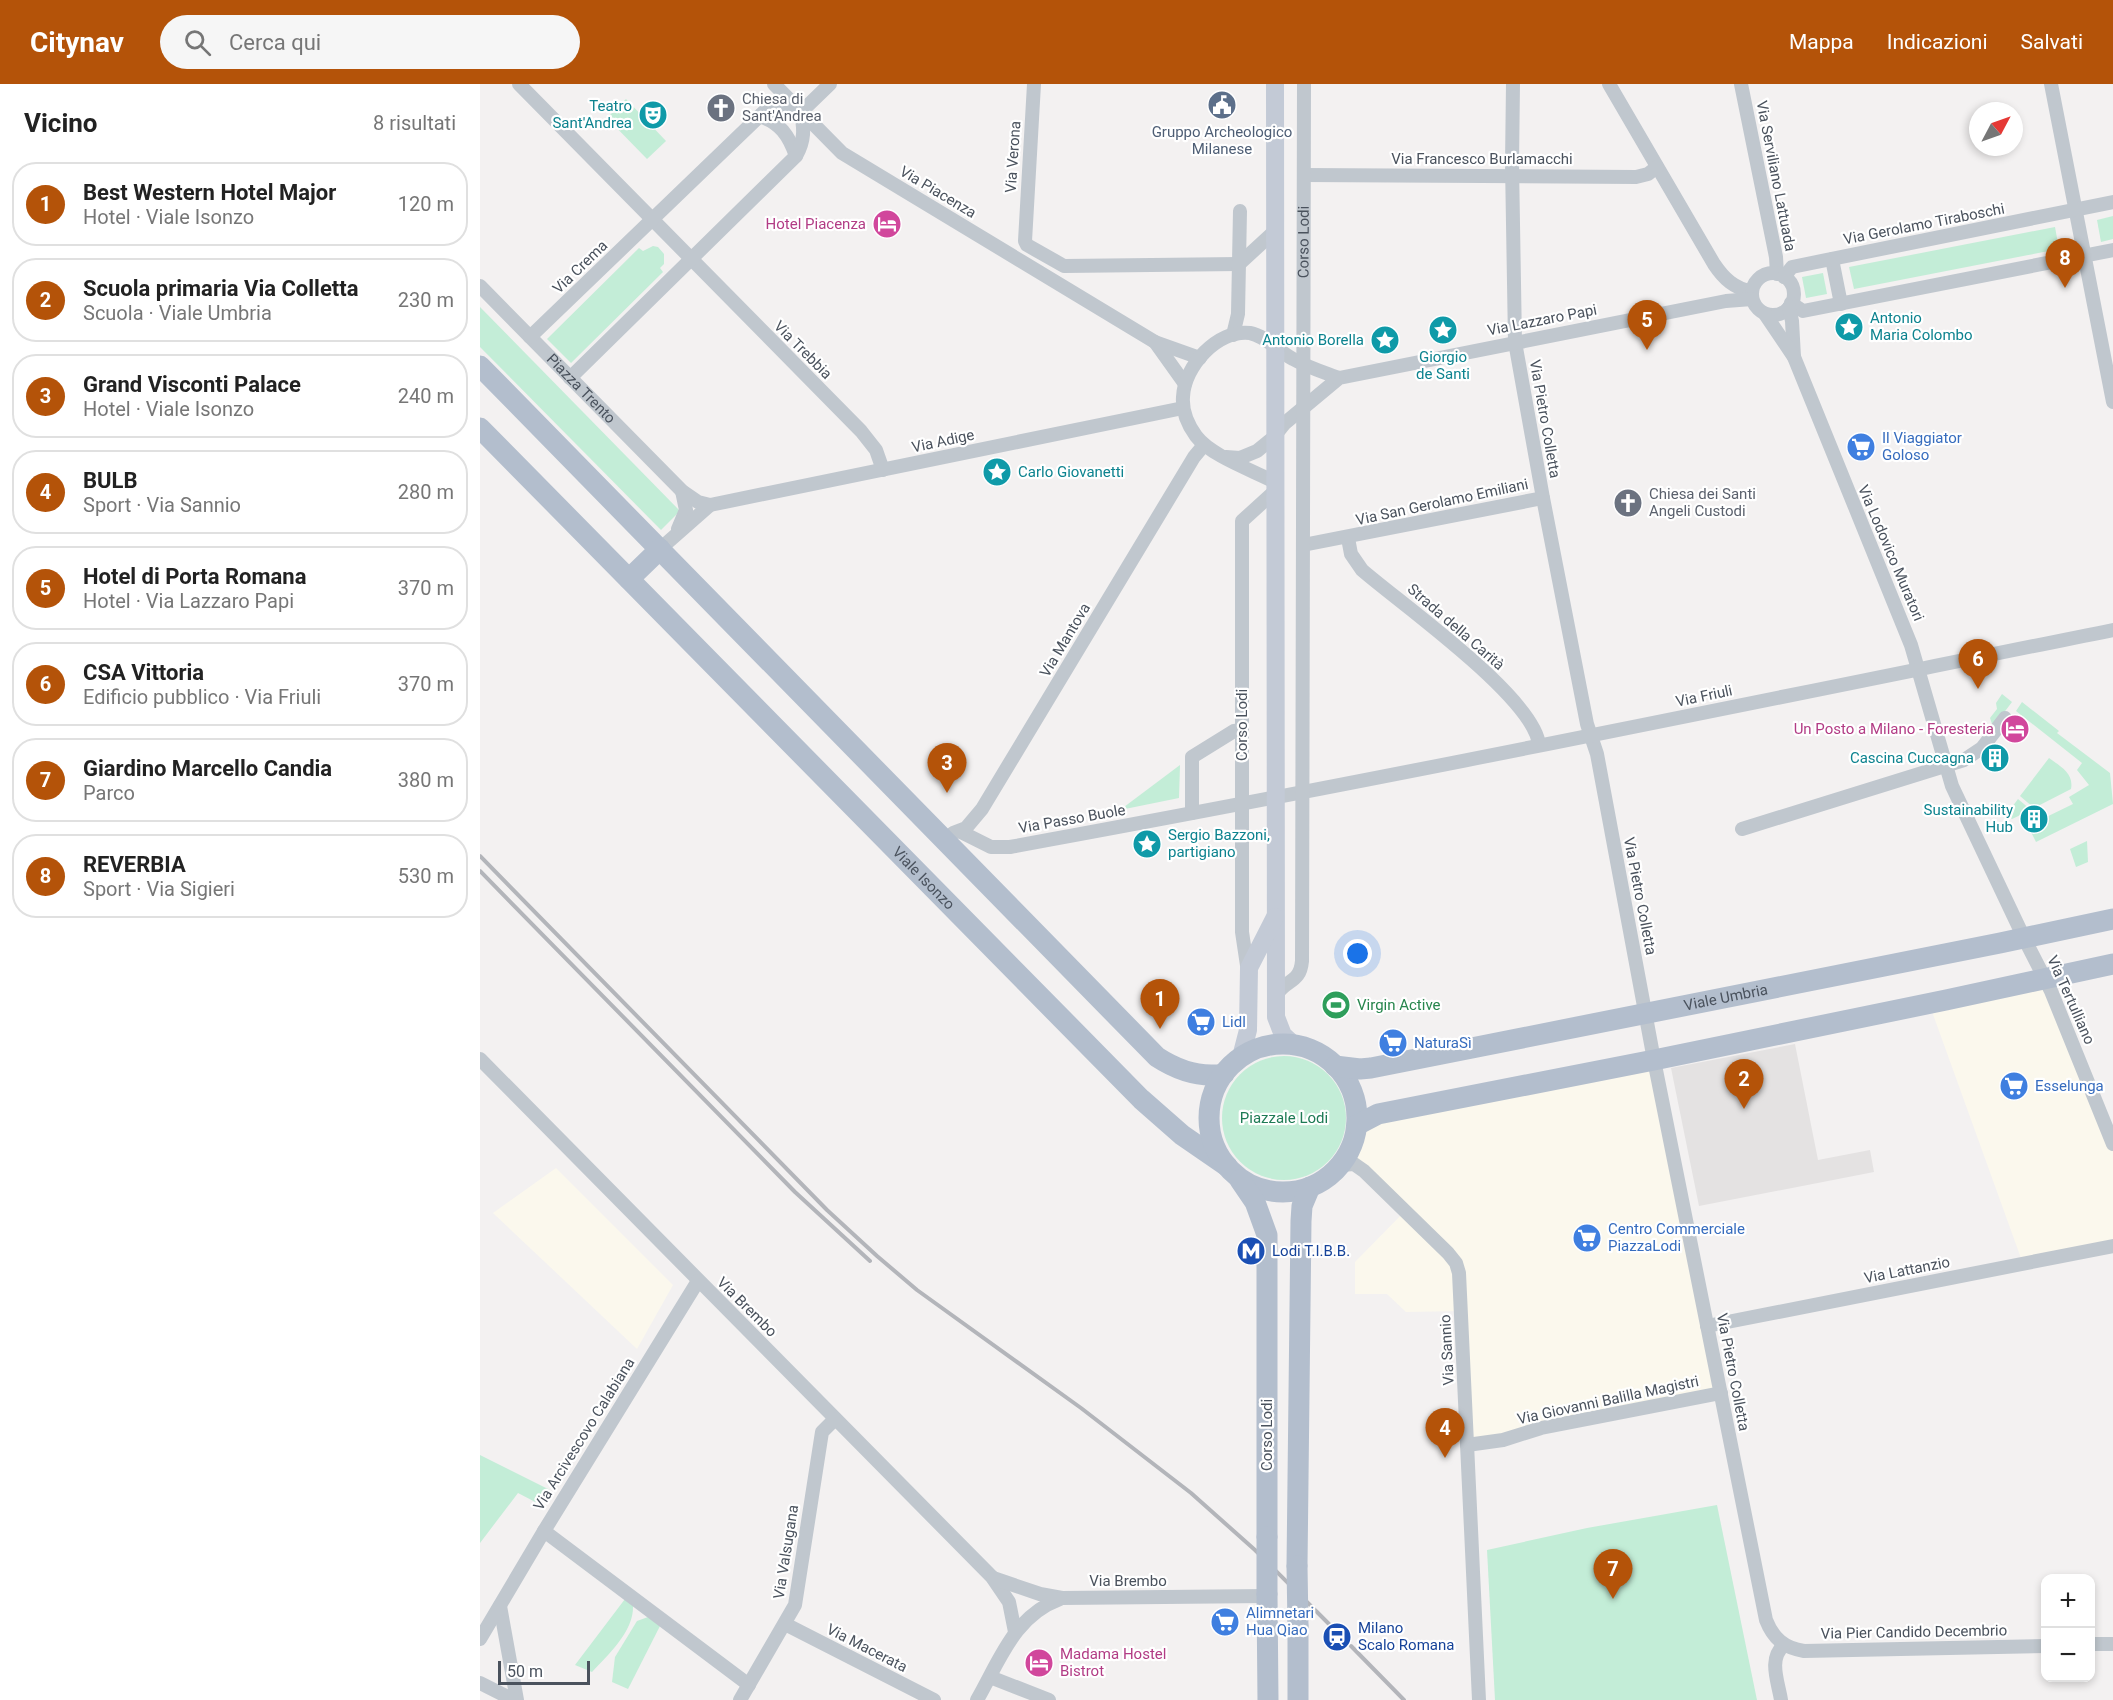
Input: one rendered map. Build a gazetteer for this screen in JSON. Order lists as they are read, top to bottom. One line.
{"streets":{"main road":["Corso Lodi","Viale Isonzo","Viale Umbria"],"street":["Via Verona","Via Francesco Burlamacchi","Via Serviliano Lattuada","Via Piacenza","Via Gerolamo Tiraboschi","Via Crema","Via Lazzaro Papi","Via Trebbia","Piazza Trento","Via Pietro Colletta","Via Adige","Via San Gerolamo Emiliani","Via Lodovico Muratori","Strada della Carità","Via Mantova","Via Friuli","Via Passo Buole","Via Tertulliano","Via Lattanzio","Via Brembo","Via Sannio","Via Giovanni Balilla Magistri","Via Arcivescovo Calabiana","Via Valsugana","Via Pier Candido Decembrio","Via Macerata"]},"crossings":[["Via Francesco Burlamacchi","Corso Lodi"],["Via Francesco Burlamacchi","Via Pietro Colletta"],["Via Serviliano Lattuada","Via Gerolamo Tiraboschi"],["Via Serviliano Lattuada","Via Lazzaro Papi"],["Via Serviliano Lattuada","Via Lodovico Muratori"],["Via Piacenza","Corso Lodi"],["Via Piacenza","Via Crema"],["Via Piacenza","Via Lazzaro Papi"],["Via Piacenza","Via Adige"],["Via Piacenza","Via Mantova"],["Via Gerolamo Tiraboschi","Via Lazzaro Papi"],["Via Gerolamo Tiraboschi","Via Lodovico Muratori"],["Corso Lodi","Via Lazzaro Papi"],["Corso Lodi","Via Adige"],["Corso Lodi","Via Mantova"],["Corso Lodi","Via Friuli"],["Corso Lodi","Via Passo Buole"],["Corso Lodi","Viale Isonzo"],["Corso Lodi","Viale Umbria"],["Corso Lodi","Via Brembo"],["Corso Lodi","Via Sannio"],["Via Crema","Piazza Trento"],["Via Lazzaro Papi","Via Pietro Colletta"],["Via Lazzaro Papi","Via Adige"],["Via Lazzaro Papi","Via Lodovico Muratori"],["Via Lazzaro Papi","Via Mantova"],["Via Trebbia","Via Adige"],["Piazza Trento","Via Adige"],["Via Pietro Colletta","Via San Gerolamo Emiliani"],["Via Pietro Colletta","Via Friuli"],["Via Pietro Colletta","Viale Umbria"],["Via Pietro Colletta","Via Lattanzio"],["Via Pietro Colletta","Via Giovanni Balilla Magistri"],["Via Pietro Colletta","Via Pier Candido Decembrio"],["Via Adige","Via Mantova"],["Via San Gerolamo Emiliani","Strada della Carità"],["Via Lodovico Muratori","Via Friuli"],["Via Lodovico Muratori","Viale Umbria"],["Via Lodovico Muratori","Via Tertulliano"],["Strada della Carità","Via Friuli"],["Via Mantova","Via Passo Buole"],["Via Friuli","Via Passo Buole"],["Viale Isonzo","Viale Umbria"],["Viale Isonzo","Via Sannio"],["Viale Umbria","Via Tertulliano"],["Viale Umbria","Via Sannio"],["Via Brembo","Via Arcivescovo Calabiana"],["Via Brembo","Via Valsugana"],["Via Sannio","Via Giovanni Balilla Magistri"],["Via Valsugana","Via Macerata"]],"parks":["Piazzale Lodi"],"places":{"public building":["Gruppo Archeologico Milanese"],"church":["Chiesa di Sant'Andrea","Chiesa dei Santi Angeli Custodi"],"theatre":["Teatro Sant'Andrea"],"hotel":["Hotel Piacenza","Un Posto a Milano - Foresteria","Madama Hostel Bistrot"],"place":["Antonio Maria Colombo","Giorgio de Santi","Antonio Borella","Carlo Giovanetti","Sergio Bazzoni, partigiano"],"supermarket":["Il Viaggiator Goloso","Lidl","NaturaSì","Esselunga","Centro Commerciale PiazzaLodi","Alimnetari Hua Qiao"],"building":["Cascina Cuccagna","Sustainability Hub"],"sports":["Virgin Active"],"metro station":["Lodi T.I.B.B."],"station":["Milano Scalo Romana"]},"scale_bar":"50 m","north":"top right","page":{"header":"Citynav","search":"Cerca qui","nav":["Mappa","Indicazioni","Salvati"],"heading":["Vicino","8 risultati"],"list":[{"mark":"1","name":"Best Western Hotel Major","note":"Hotel · Viale Isonzo","value":"120 m"},{"mark":"2","name":"Scuola primaria Via Colletta","note":"Scuola · Viale Umbria","value":"230 m"},{"mark":"3","name":"Grand Visconti Palace","note":"Hotel · Viale Isonzo","value":"240 m"},{"mark":"4","name":"BULB","note":"Sport · Via Sannio","value":"280 m"},{"mark":"5","name":"Hotel di Porta Romana","note":"Hotel · Via Lazzaro Papi","value":"370 m"},{"mark":"6","name":"CSA Vittoria","note":"Edificio pubblico · Via Friuli","value":"370 m"},{"mark":"7","name":"Giardino Marcello Candia","note":"Parco","value":"380 m"},{"mark":"8","name":"REVERBIA","note":"Sport · Via Sigieri","value":"530 m"}],"pins":["8","5","6","3","1","2","4","7"],"map_buttons":["+","−"],"scale":"50 m"}}
